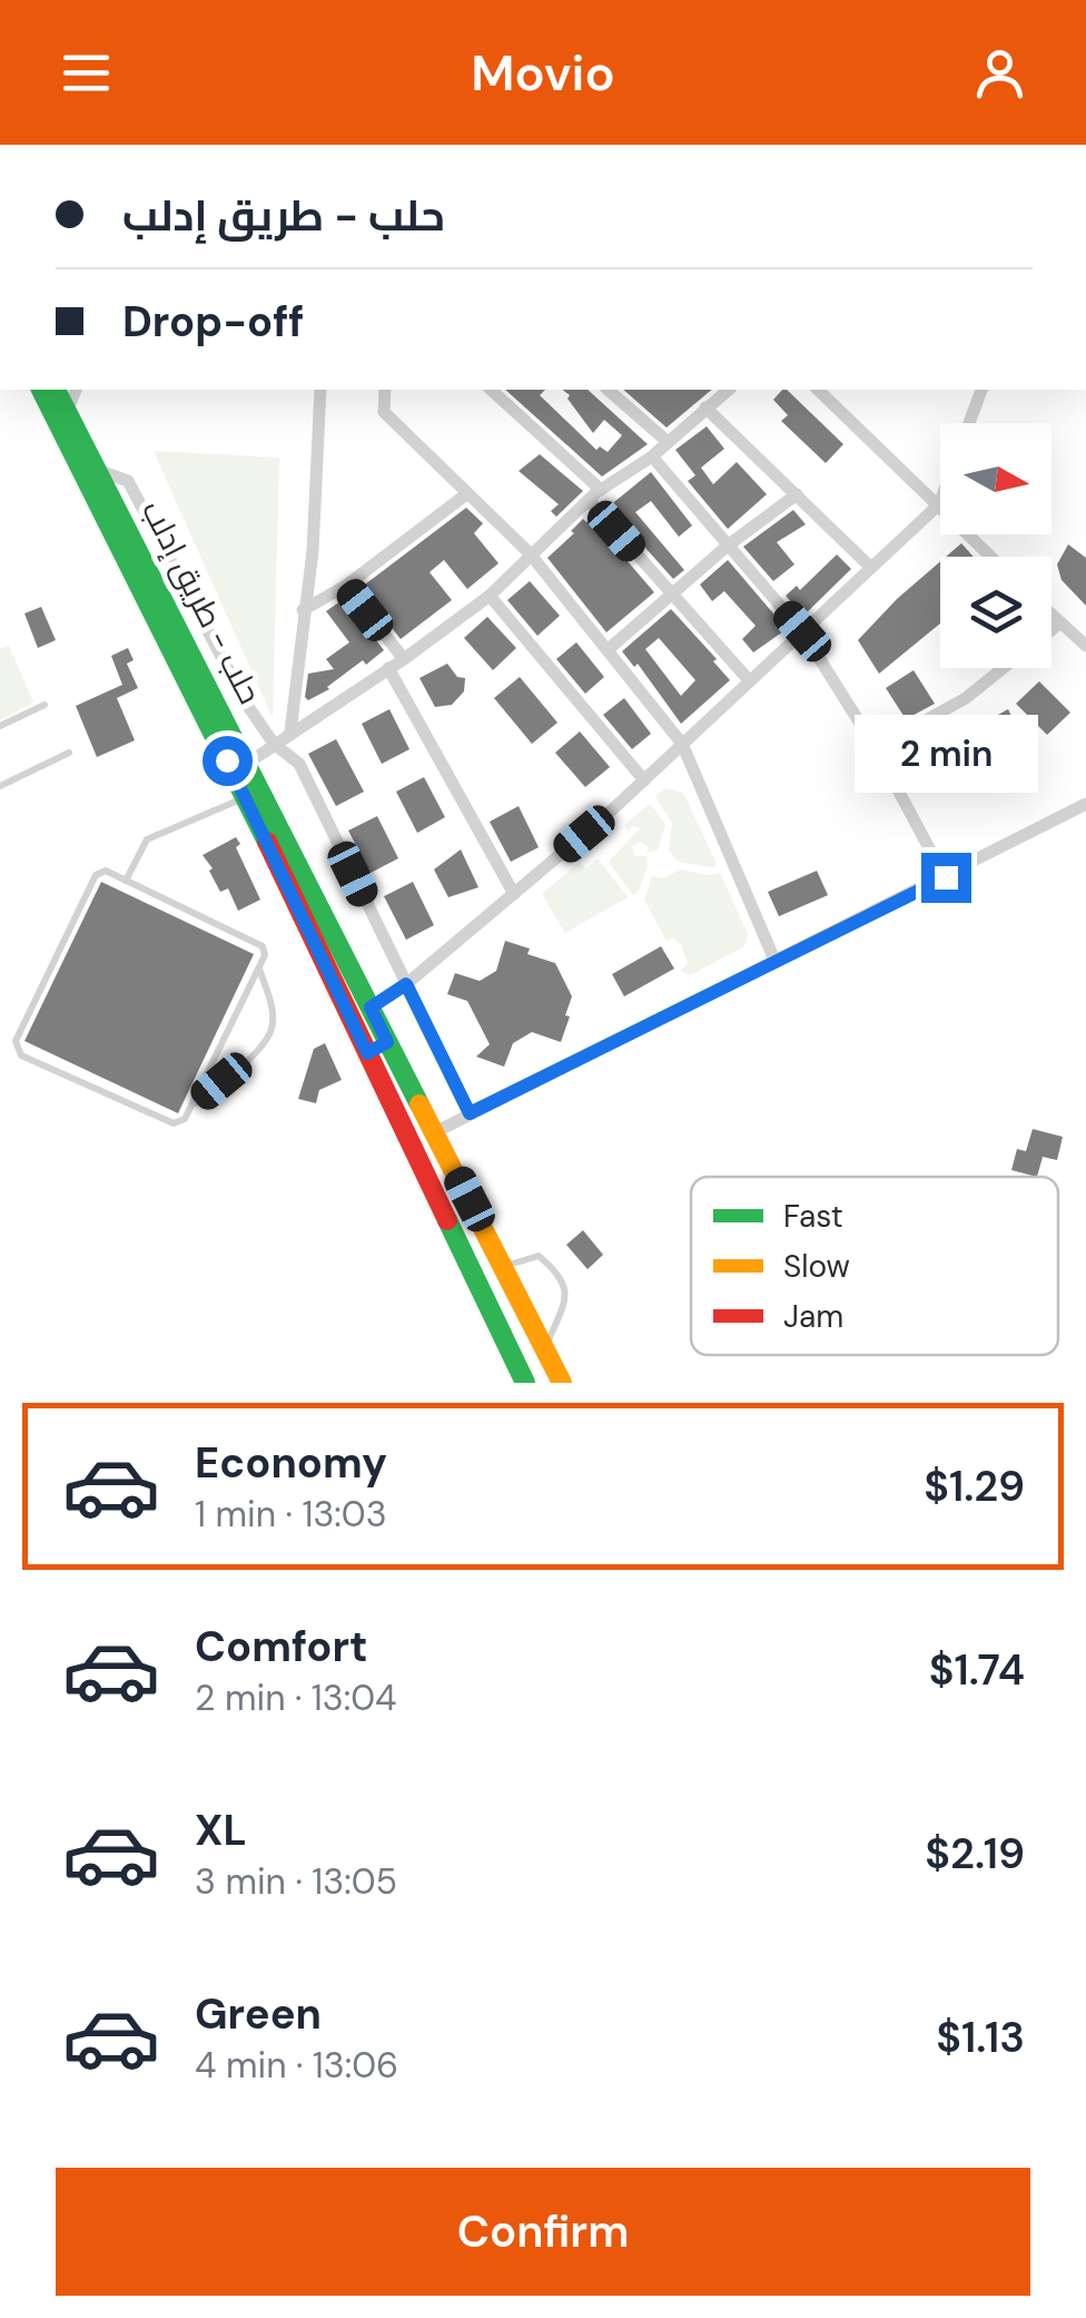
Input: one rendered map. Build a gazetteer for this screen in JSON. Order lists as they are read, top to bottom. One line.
{"streets":{"main road":["حلب - طريق إدلب"]},"legend":["Fast","Slow","Jam"],"north":"right","page":{"header":"Movio","banner":["حلب - طريق إدلب","Drop-off"],"bubble":"2 min","list":[{"name":"Economy","note":"1 min · 13:03","value":"$1.29"},{"name":"Comfort","note":"2 min · 13:04","value":"$1.74"},{"name":"XL","note":"3 min · 13:05","value":"$2.19"},{"name":"Green","note":"4 min · 13:06","value":"$1.13"}],"buttons":"Confirm"}}
